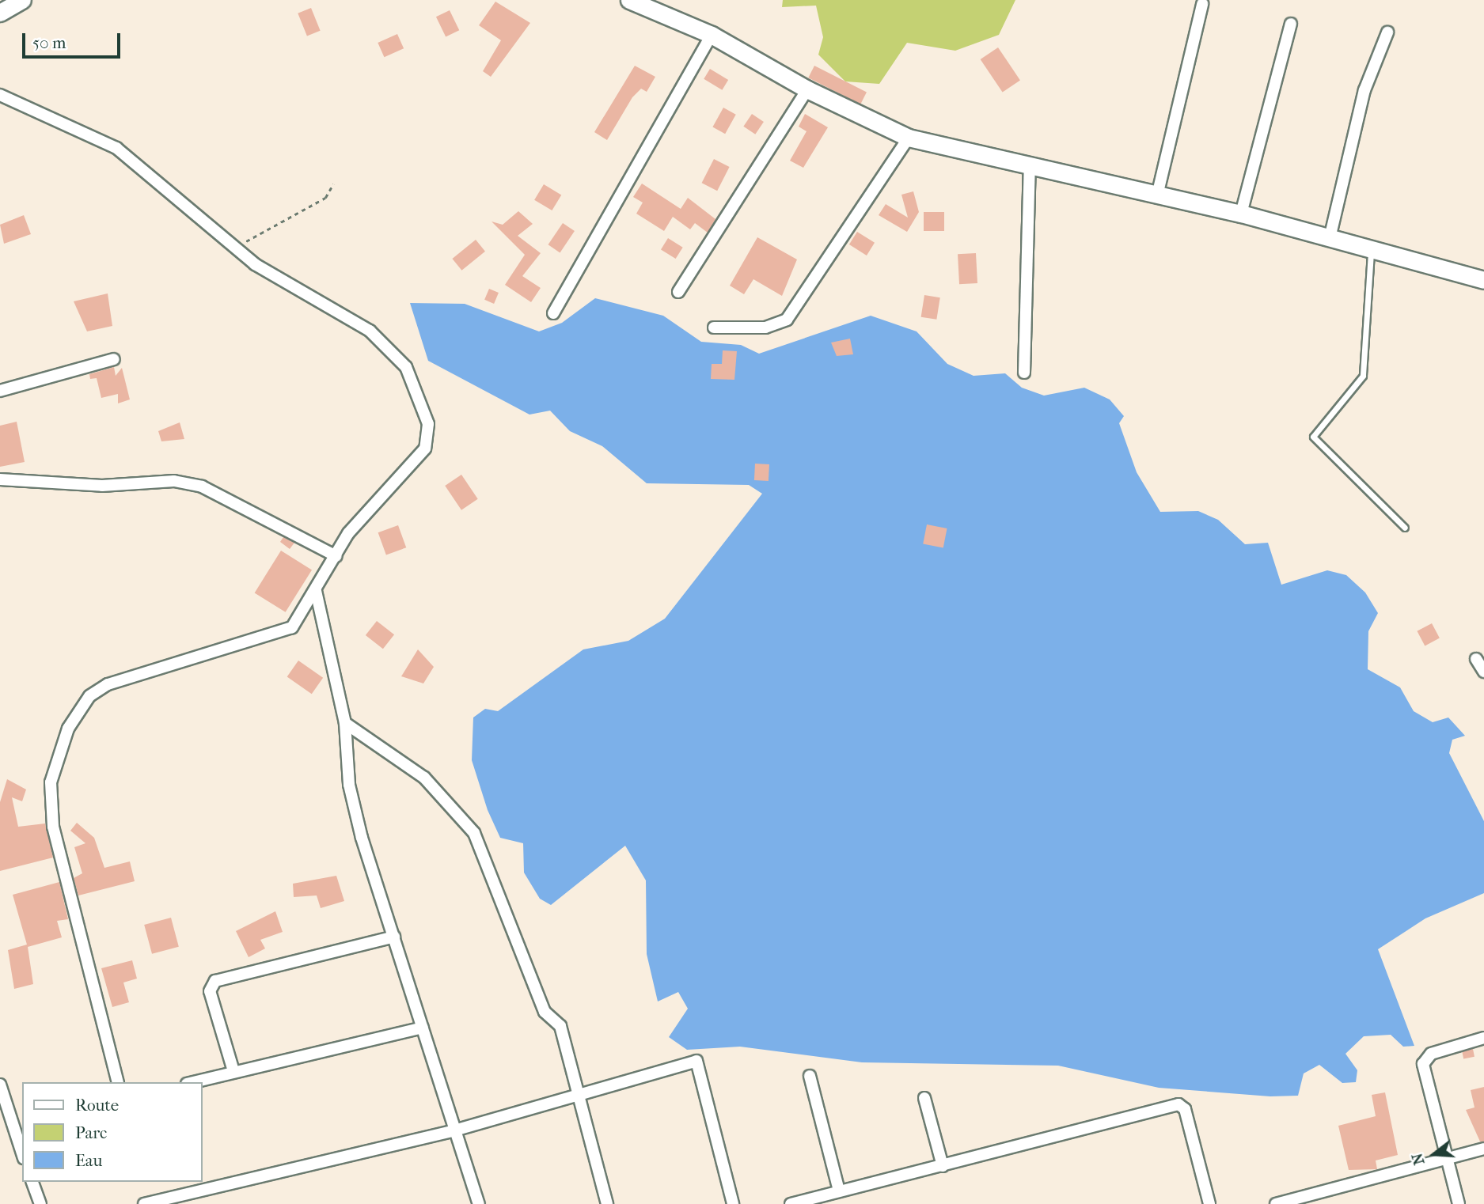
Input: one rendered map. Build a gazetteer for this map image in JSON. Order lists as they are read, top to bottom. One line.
{"legend":["Route","Parc","Eau"],"scale_bar":"50 m","north":"left"}
